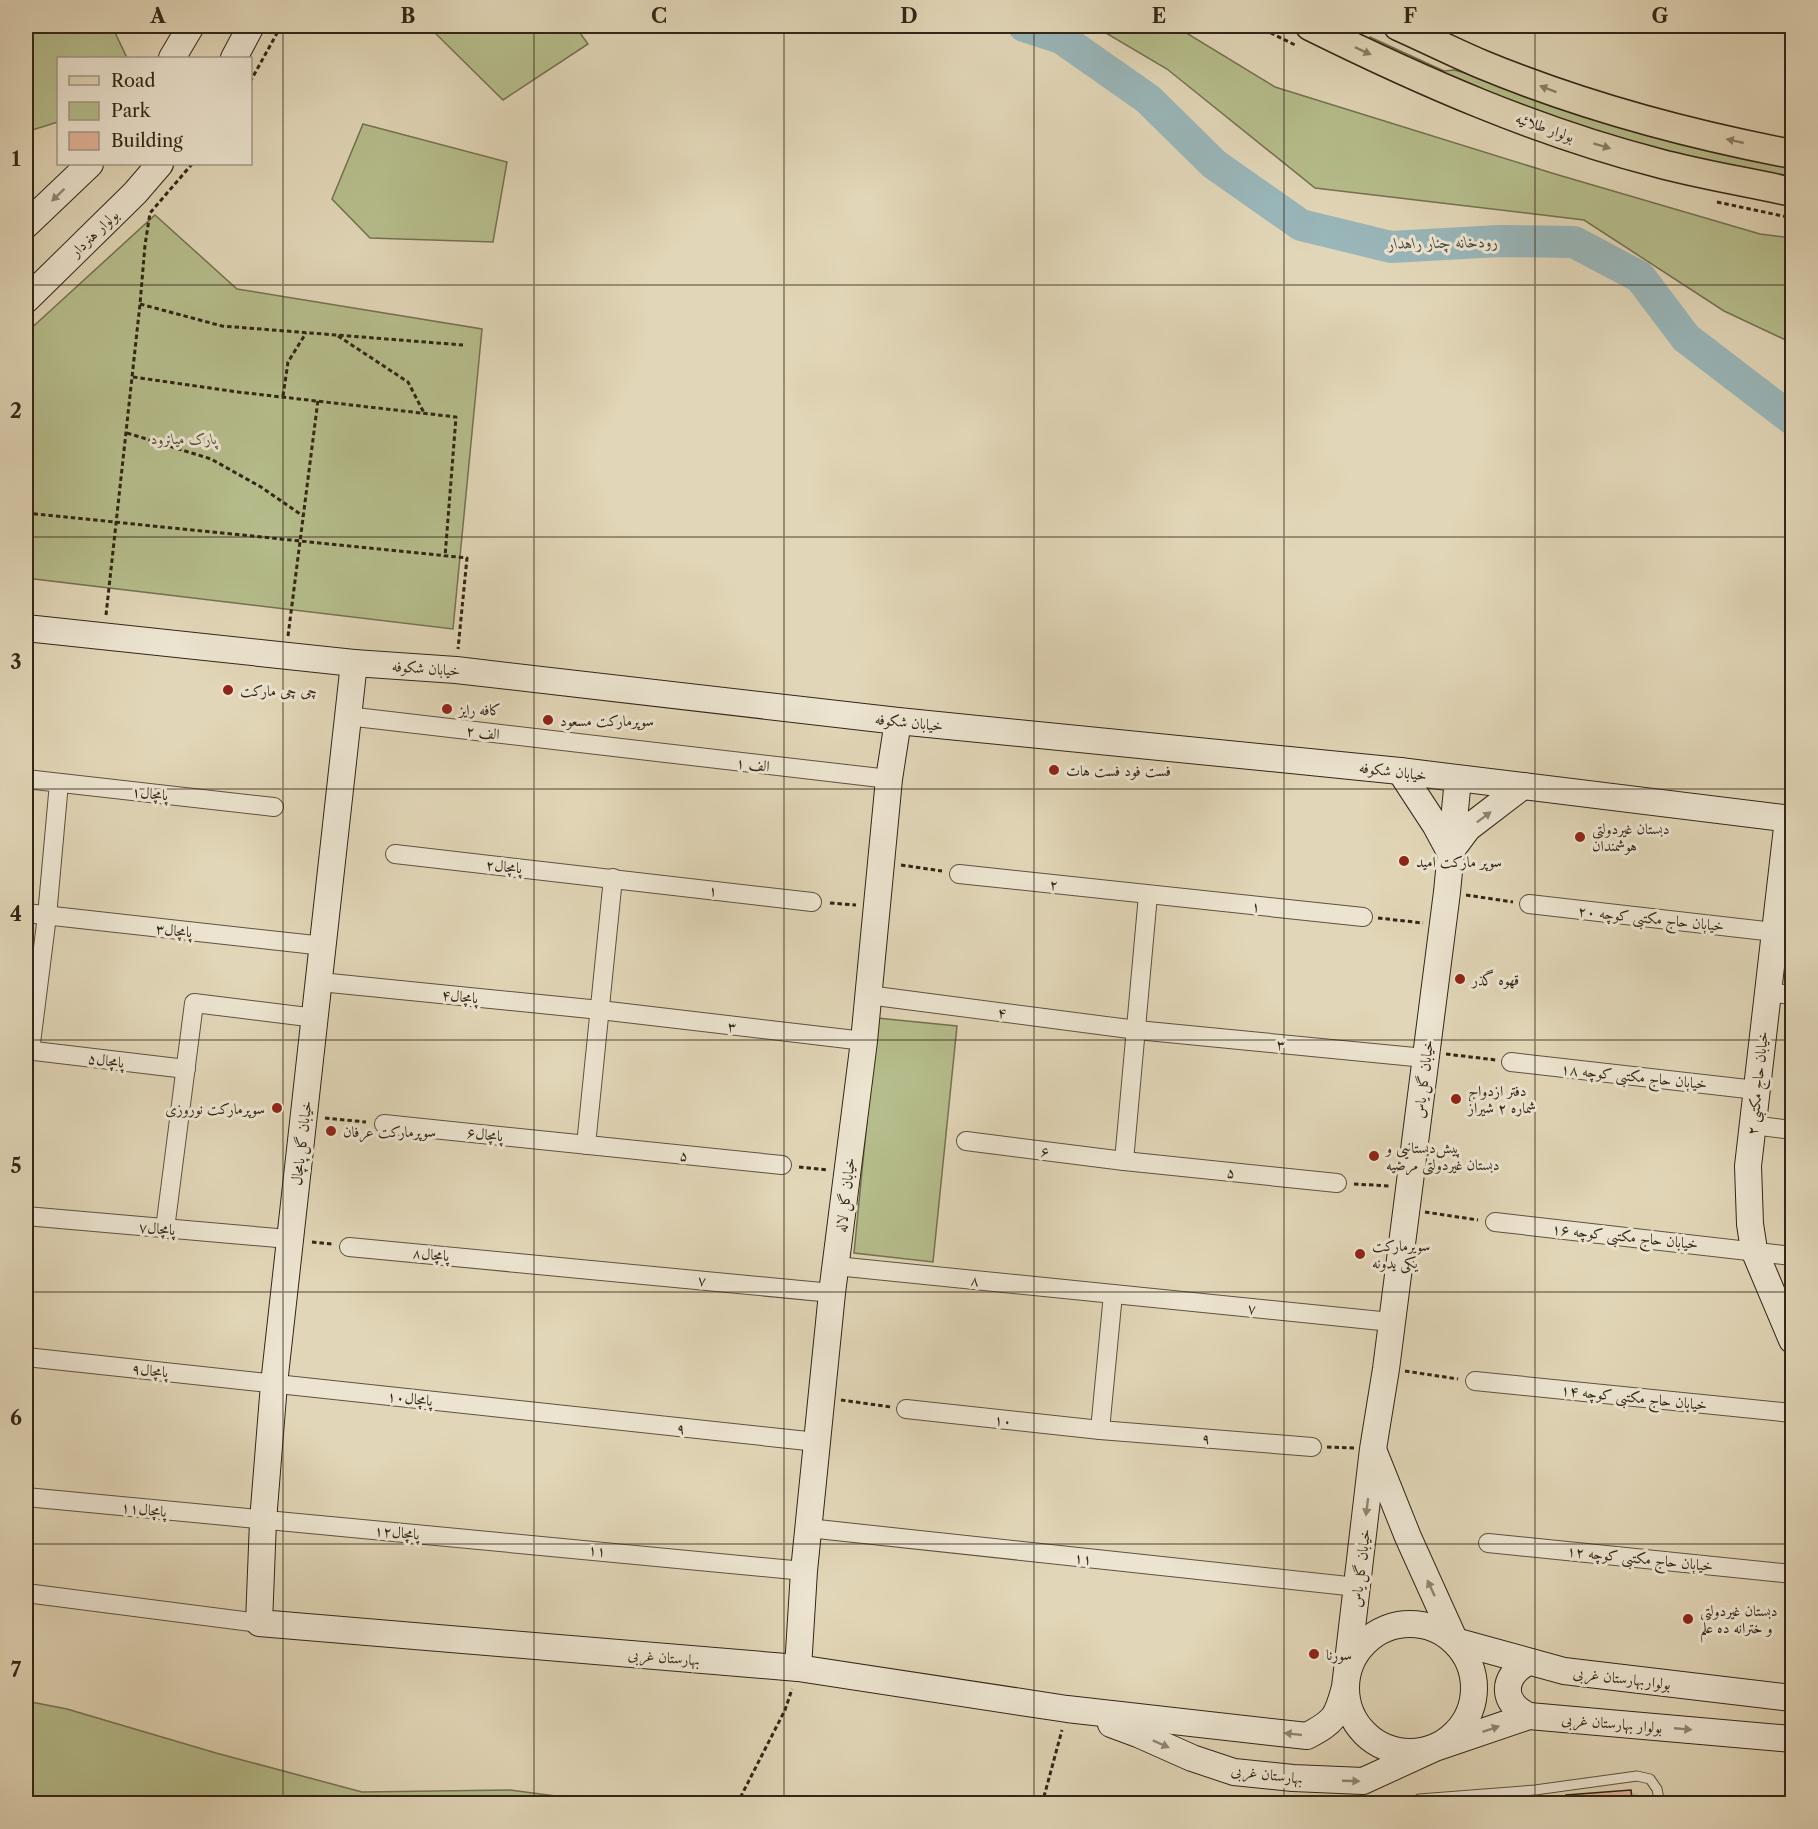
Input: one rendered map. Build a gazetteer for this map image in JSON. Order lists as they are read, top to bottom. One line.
{"streets":{"main road":["بولوار طلائیه"],"street":["بولوار هنردار","خیابان شکوفه","۲ الف","۱ الف","پامچال۱","پامچال۲","۲","۱","خیابان حاج مکتبی کوچه ۲۰","پامچال۳","پامچال۴","۴","۳","پامچال۵","خیابان حاج مکتبی کوچه ۱۸","خیابان گل یاس","خیابان حاج مکتبی ۲","پامچال۶","خیابان گل پامچال","۶","۵","خیابان گل لاله","پامچال۷","خیابان حاج مکتبی کوچه ۱۶","پامچال۸","۷","۸","پامچال۹","خیابان حاج مکتبی کوچه ۱۴","پامچال۱۰","۱۰","۹","پامچال۱۱","پامچال۱۲","۱۱","خیابان حاج مکتبی کوچه ۱۲","بهارستان غربی","بولواربهارستان غربی","بولوار بهارستان غربی"]},"crossings":[["خیابان شکوفه","خیابان گل یاس"],["خیابان شکوفه","خیابان حاج مکتبی ۲"],["خیابان شکوفه","خیابان گل پامچال"],["خیابان شکوفه","خیابان گل لاله"],["۲ الف","۱ الف"],["۲ الف","خیابان گل پامچال"],["۱ الف","خیابان گل لاله"],["پامچال۲","۱"],["۲","۱"],["خیابان حاج مکتبی کوچه ۲۰","خیابان حاج مکتبی ۲"],["پامچال۳","خیابان گل پامچال"],["پامچال۴","۳"],["پامچال۴","خیابان گل پامچال"],["۴","۳"],["۴","خیابان گل لاله"],["۳","خیابان گل یاس"],["۳","خیابان گل لاله"],["خیابان حاج مکتبی کوچه ۱۸","خیابان حاج مکتبی ۲"],["خیابان گل یاس","۷"],["خیابان گل یاس","۱۱"],["خیابان گل یاس","بهارستان غربی"],["خیابان گل یاس","بولواربهارستان غربی"],["خیابان گل یاس","بولوار بهارستان غربی"],["خیابان حاج مکتبی ۲","خیابان حاج مکتبی کوچه ۱۶"],["پامچال۶","۵"],["خیابان گل پامچال","پامچال۷"],["خیابان گل پامچال","پامچال۹"],["خیابان گل پامچال","پامچال۱۰"],["خیابان گل پامچال","پامچال۱۱"],["خیابان گل پامچال","پامچال۱۲"],["خیابان گل پامچال","بهارستان غربی"],["۶","۵"],["خیابان گل لاله","۷"],["خیابان گل لاله","۸"],["خیابان گل لاله","۹"],["خیابان گل لاله","۱۱"],["خیابان گل لاله","بهارستان غربی"],["پامچال۸","۷"],["۷","۸"],["پامچال۹","پامچال۱۰"],["پامچال۱۰","۹"],["۱۰","۹"],["پامچال۱۱","پامچال۱۲"],["پامچال۱۲","۱۱"],["بهارستان غربی","بولواربهارستان غربی"],["بهارستان غربی","بولوار بهارستان غربی"],["بولواربهارستان غربی","بولوار بهارستان غربی"]],"one_way":["بولوار بهارستان غربی"],"water":["رودخانه چنار راهدار"],"parks":["پارک میانرود"],"places":["چی چی مارکت","کافه رایز","سوپرمارکت مسعود","فست فود فست هات","دبستان غیردولتی هوشمندان","سوپر مارکت امید","قهوه گذر","دفتر ازدواج شماره ۲ شیراز","سوپرمارکت نوروزی","سوپرمارکت عرفان","پیش‌دبستانیی و دبستان غیردولتی مرضیه","سوپرمارکت یکی یدونه","دبستان غیردولتی و خترانه ده علم","سورنا"],"legend":["Road","Park","Building"],"grid":{"columns":["A","B","C","D","E","F","G"],"rows":["1","2","3","4","5","6","7"]}}
